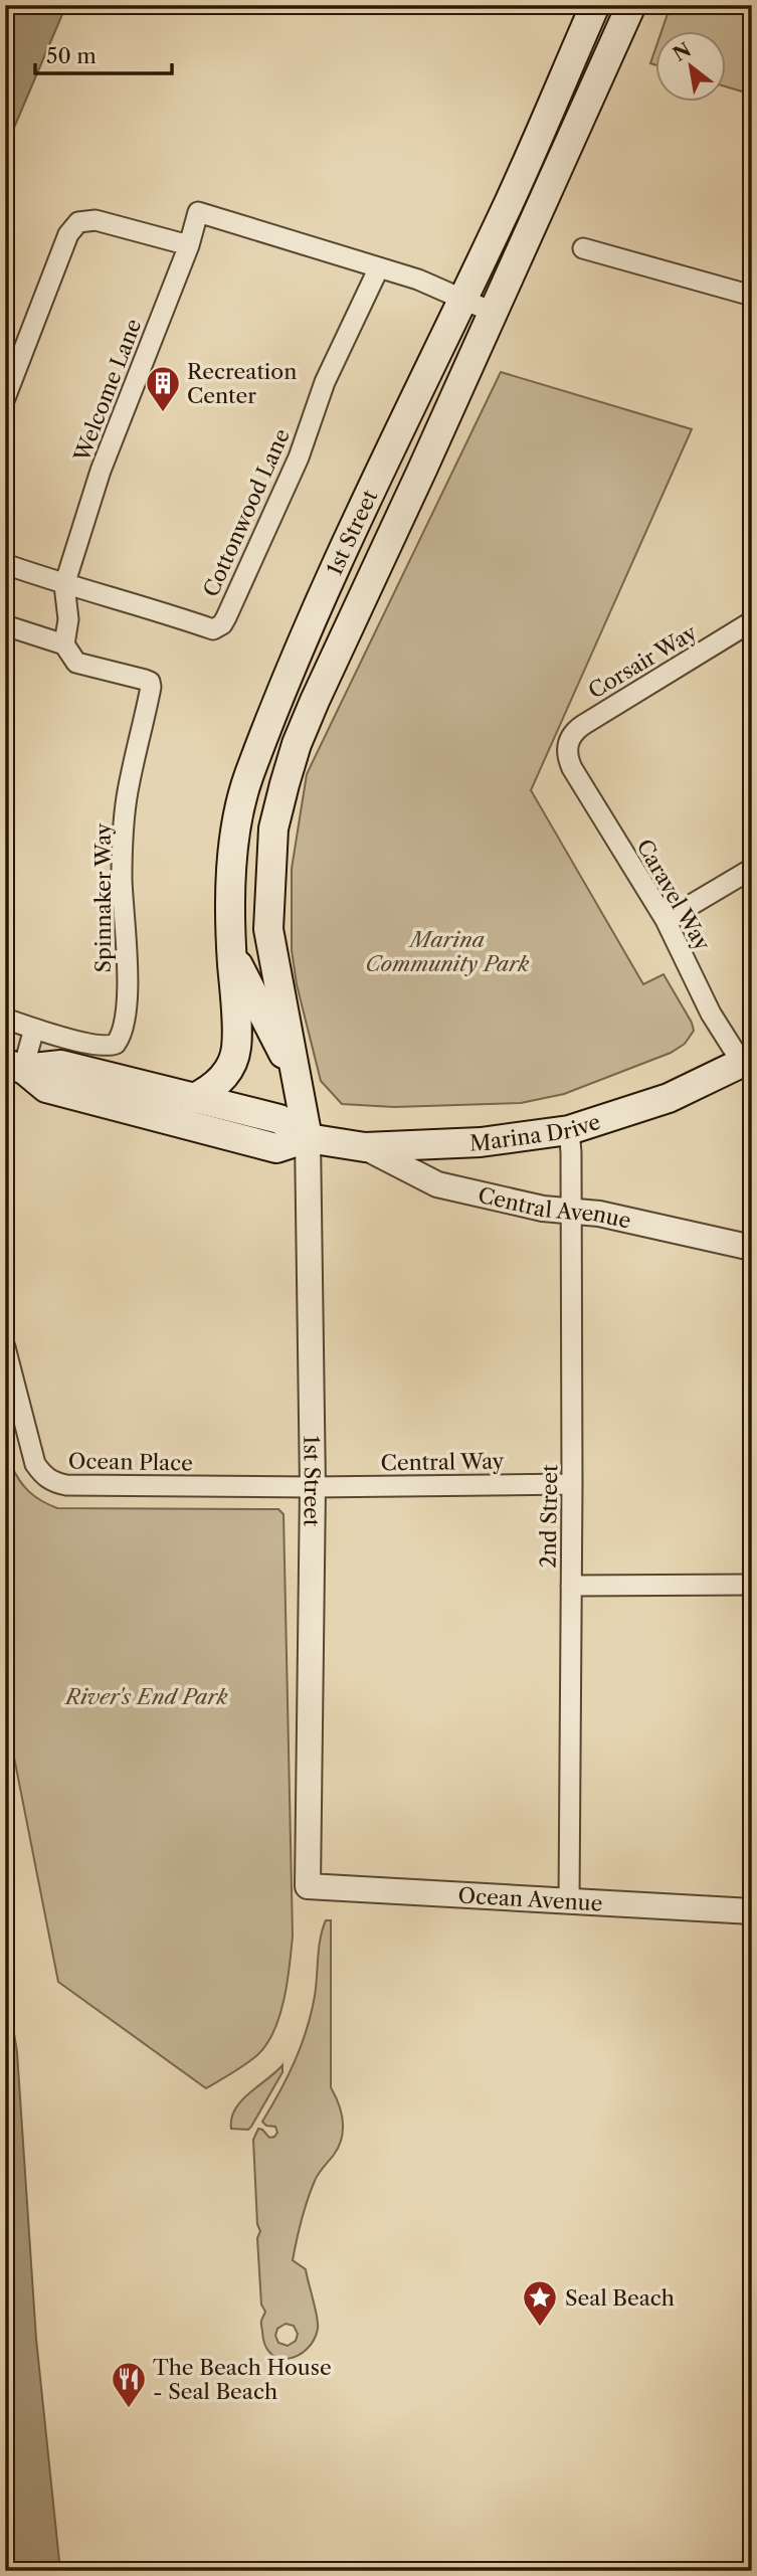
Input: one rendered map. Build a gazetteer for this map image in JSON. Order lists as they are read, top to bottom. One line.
{"streets":{"main road":["1st Street","Marina Drive"],"street":["Welcome Lane","Cottonwood Lane","Corsair Way","Caravel Way","Spinnaker Way","Central Avenue","Ocean Place","Central Way","2nd Street","Ocean Avenue"]},"crossings":[["Welcome Lane","Cottonwood Lane"],["1st Street","Marina Drive"],["1st Street","Ocean Place"],["1st Street","Central Way"],["1st Street","Ocean Avenue"],["Corsair Way","Caravel Way"],["Caravel Way","Marina Drive"],["Marina Drive","Central Avenue"],["Marina Drive","2nd Street"],["Central Avenue","2nd Street"],["Ocean Place","Central Way"],["Central Way","2nd Street"],["2nd Street","Ocean Avenue"]],"parks":["Marina Community Park","River's End Park"],"places":{"building":["Recreation Center"],"place":["Seal Beach"],"restaurant":["The Beach House - Seal Beach"]},"scale_bar":"50 m","north":"top left"}
